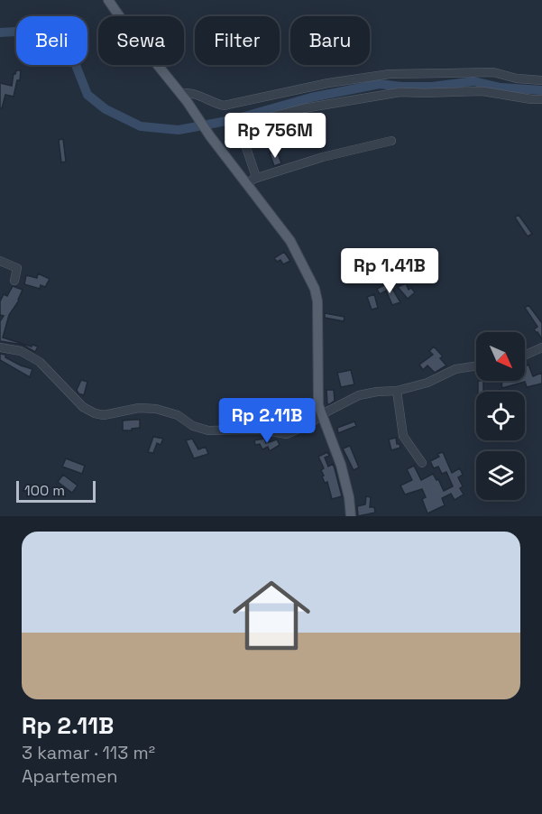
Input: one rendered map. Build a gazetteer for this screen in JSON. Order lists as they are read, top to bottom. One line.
{"scale_bar":"100 m","north":"bottom right","page":{"chip":["Beli","Sewa","Filter","Baru"],"price":["Rp 756M","Rp 1.41B","Rp 2.11B"],"scale":"100 m","list":[{"name":"Rp 2.11B","note":"3 kamar · 113 m² · Apartemen"}]}}
